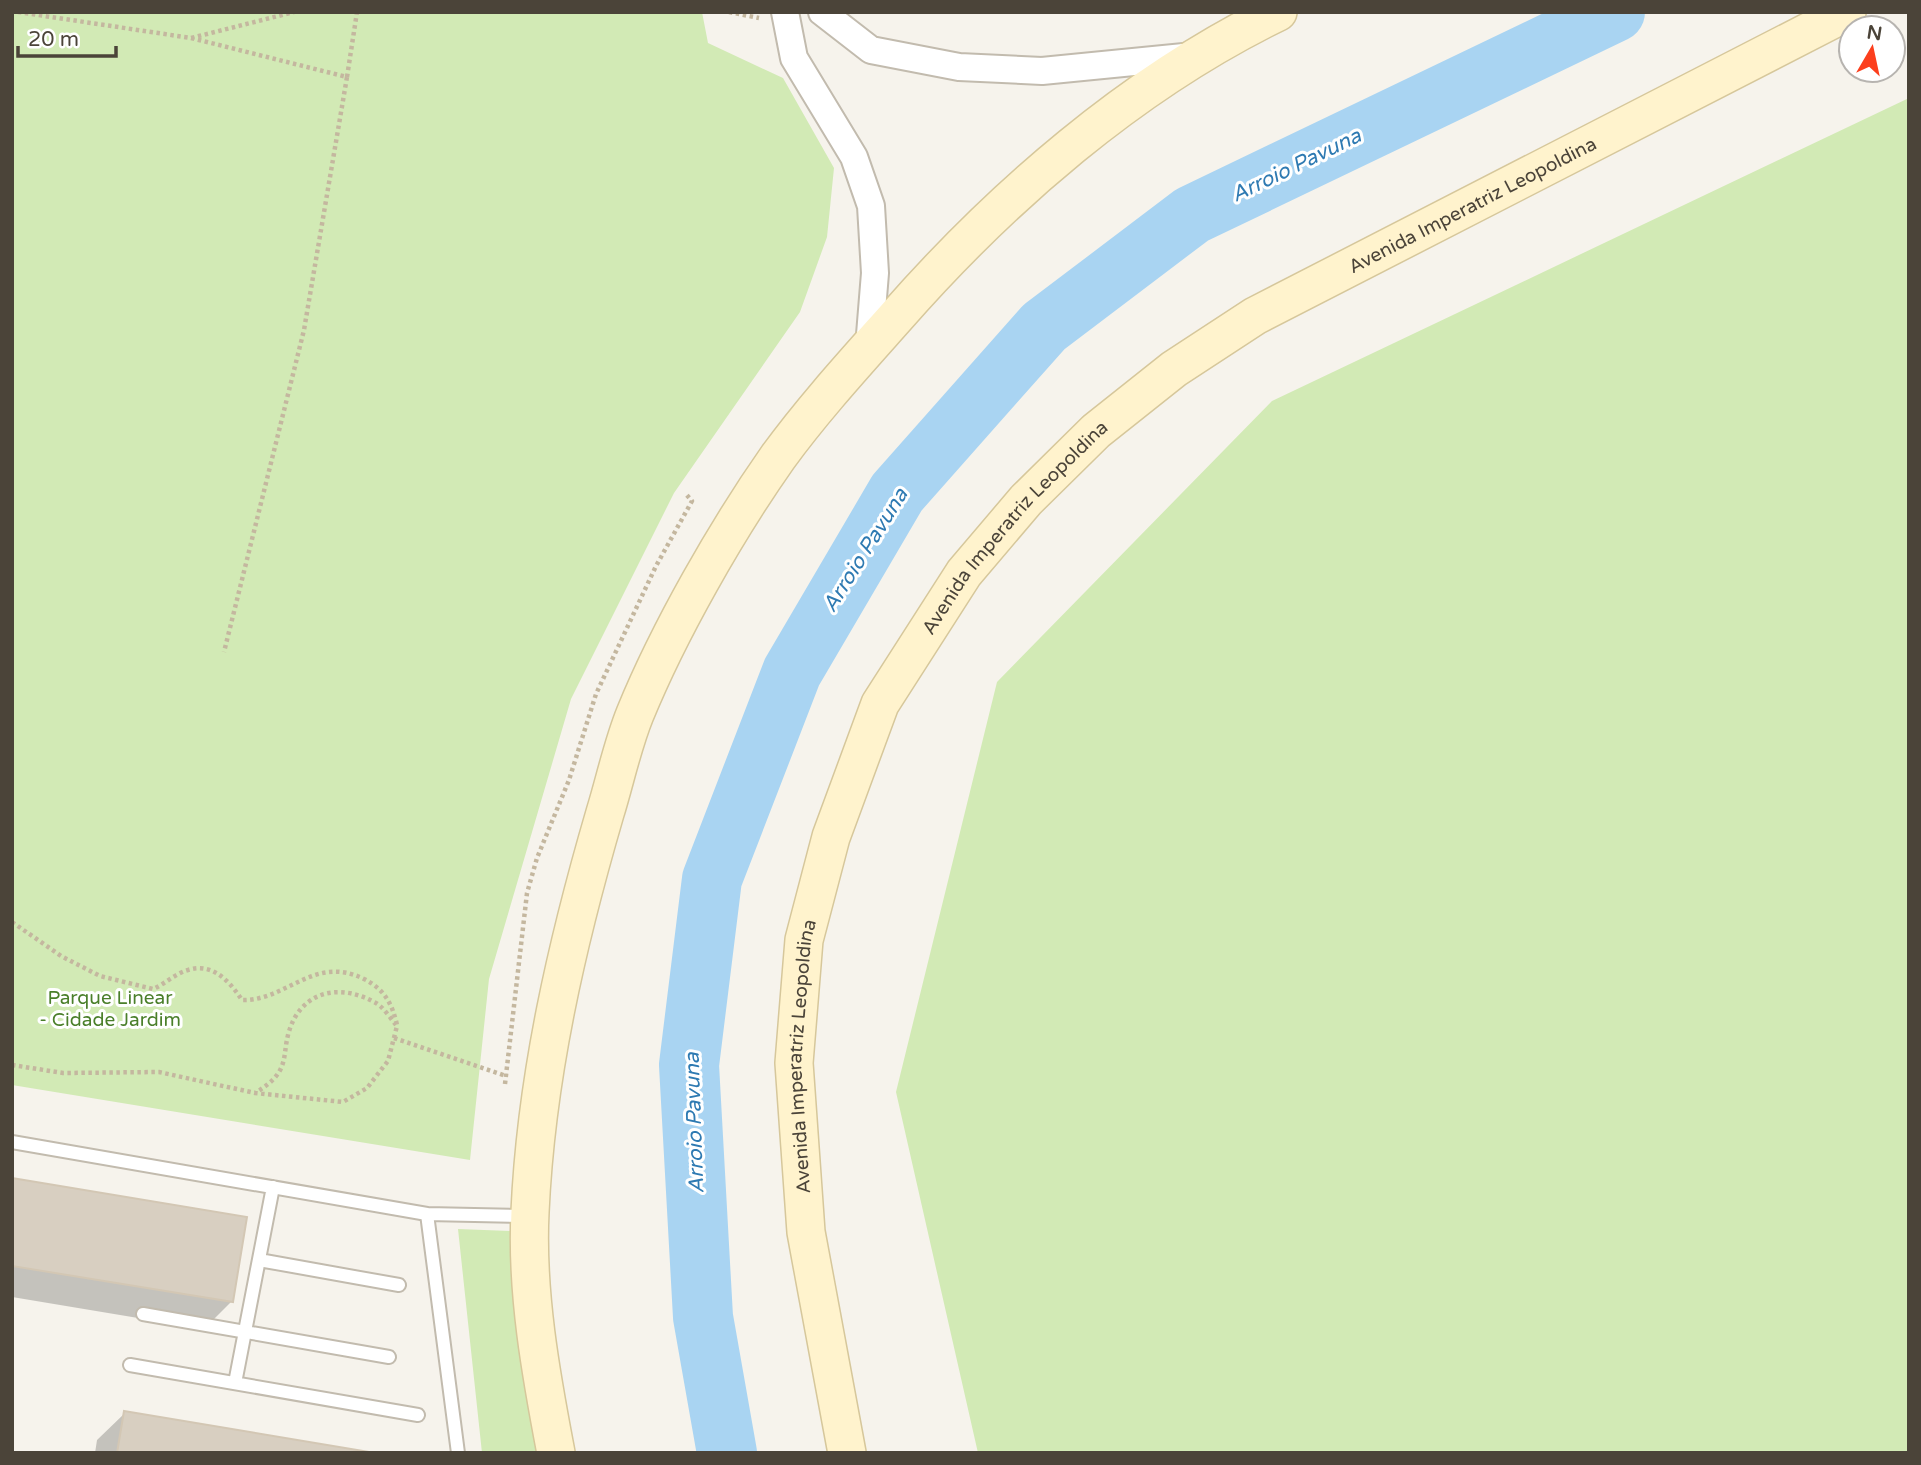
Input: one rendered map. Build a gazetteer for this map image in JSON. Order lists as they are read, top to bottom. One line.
{"streets":{"street":["Avenida Imperatriz Leopoldina"]},"water":["Arroio Pavuna"],"parks":["Parque Linear - Cidade Jardim"],"scale_bar":"20 m","north":"top"}
